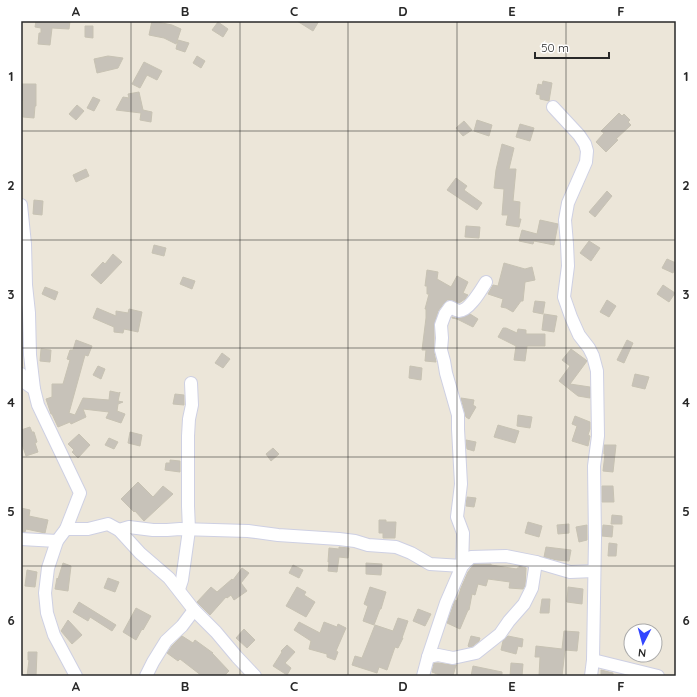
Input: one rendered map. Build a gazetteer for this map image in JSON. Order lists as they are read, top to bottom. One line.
{"scale_bar":"50 m","north":"bottom","grid":{"columns":["A","B","C","D","E","F"],"rows":["1","2","3","4","5","6"]}}
